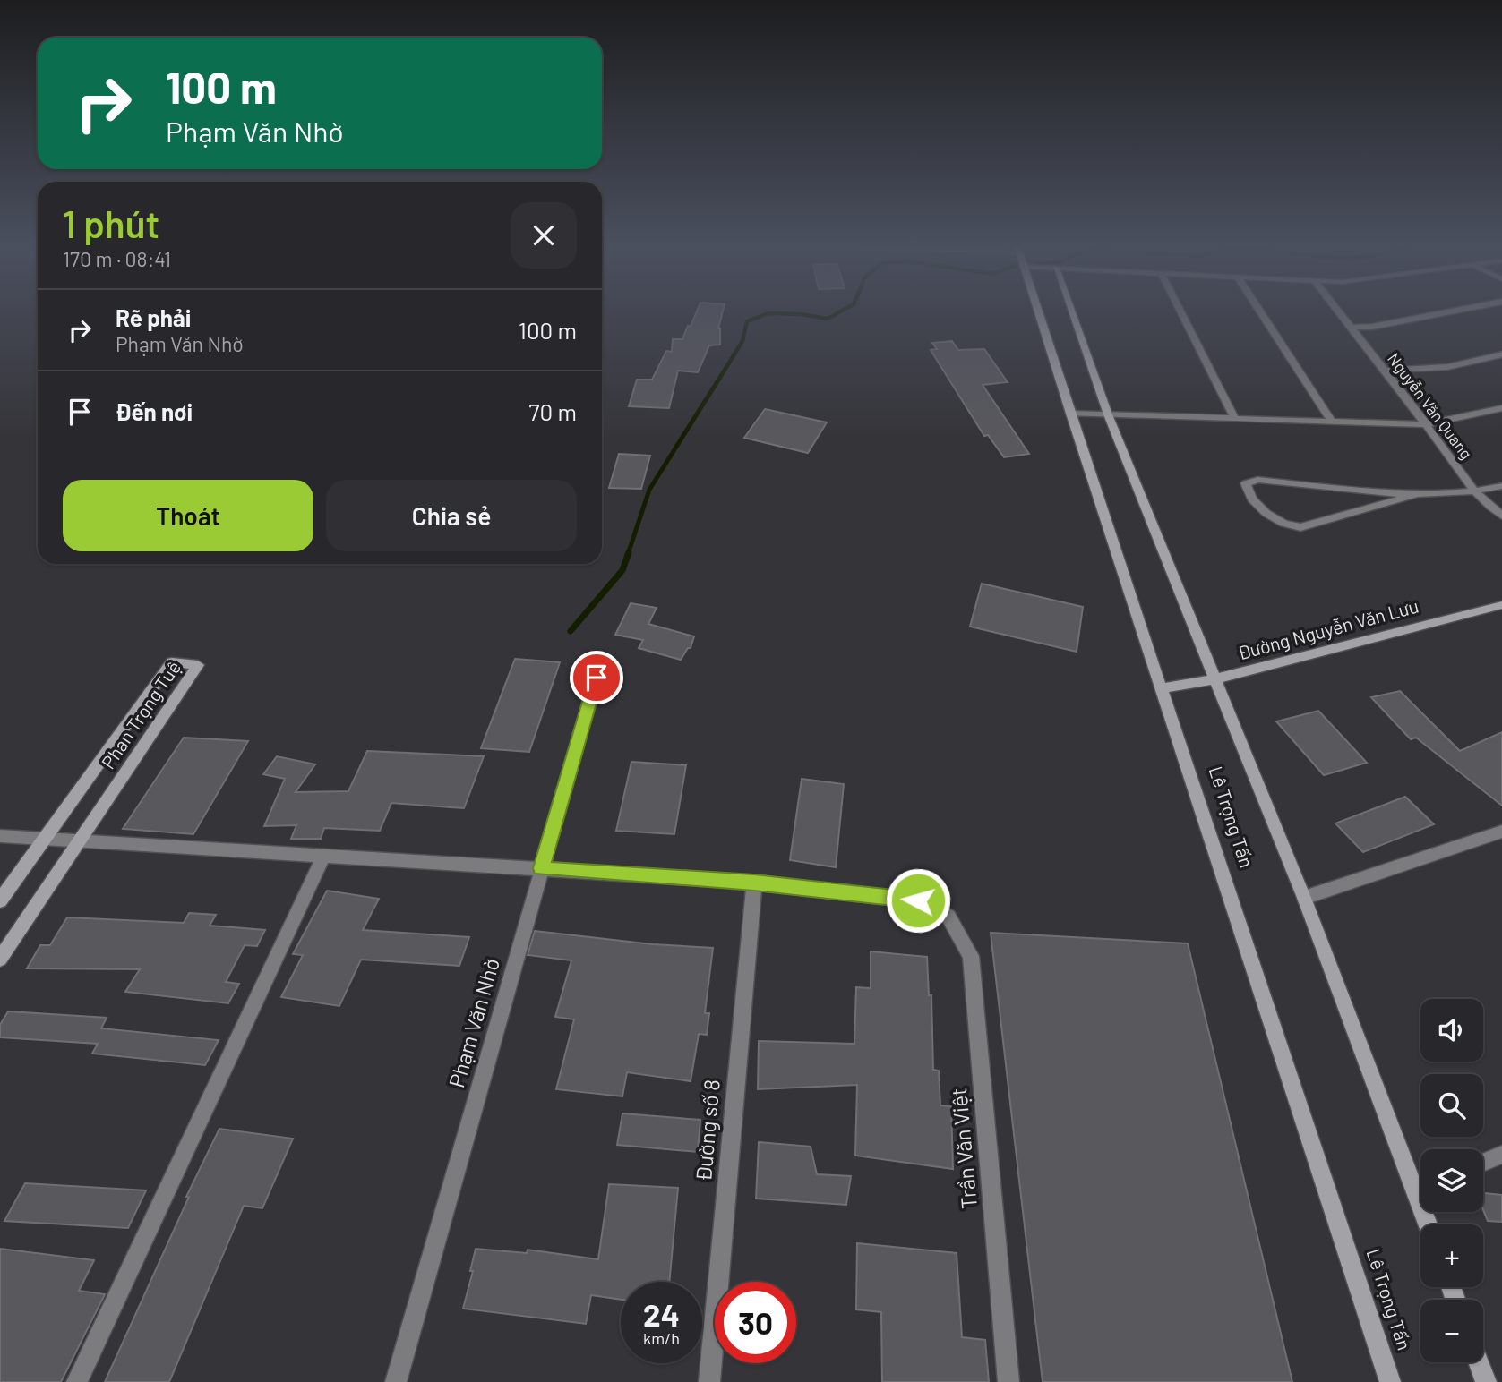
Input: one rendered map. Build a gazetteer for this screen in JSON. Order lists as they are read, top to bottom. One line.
{"streets":{"street":["Nguyễn Văn Quang","Đường Nguyễn Văn Lưu","Phan Trọng Tuệ","Lê Trọng Tấn","Phạm Văn Nhờ","Đường số 8","Trần Văn Việt"]},"crossings":[["Đường Nguyễn Văn Lưu","Lê Trọng Tấn"],["Đường số 8","Trần Văn Việt"]],"page":{"turn":["100 m","Phạm Văn Nhờ"],"heading":["1 phút","170 m · 08:41"],"list":[{"name":"Rẽ phải","note":"Phạm Văn Nhờ","value":"100 m"},{"name":"Đến nơi","value":"70 m"}],"buttons":["Thoát","Chia sẻ"],"map_buttons":["+","−"],"speed":"24 km/h","limit":"30"}}
